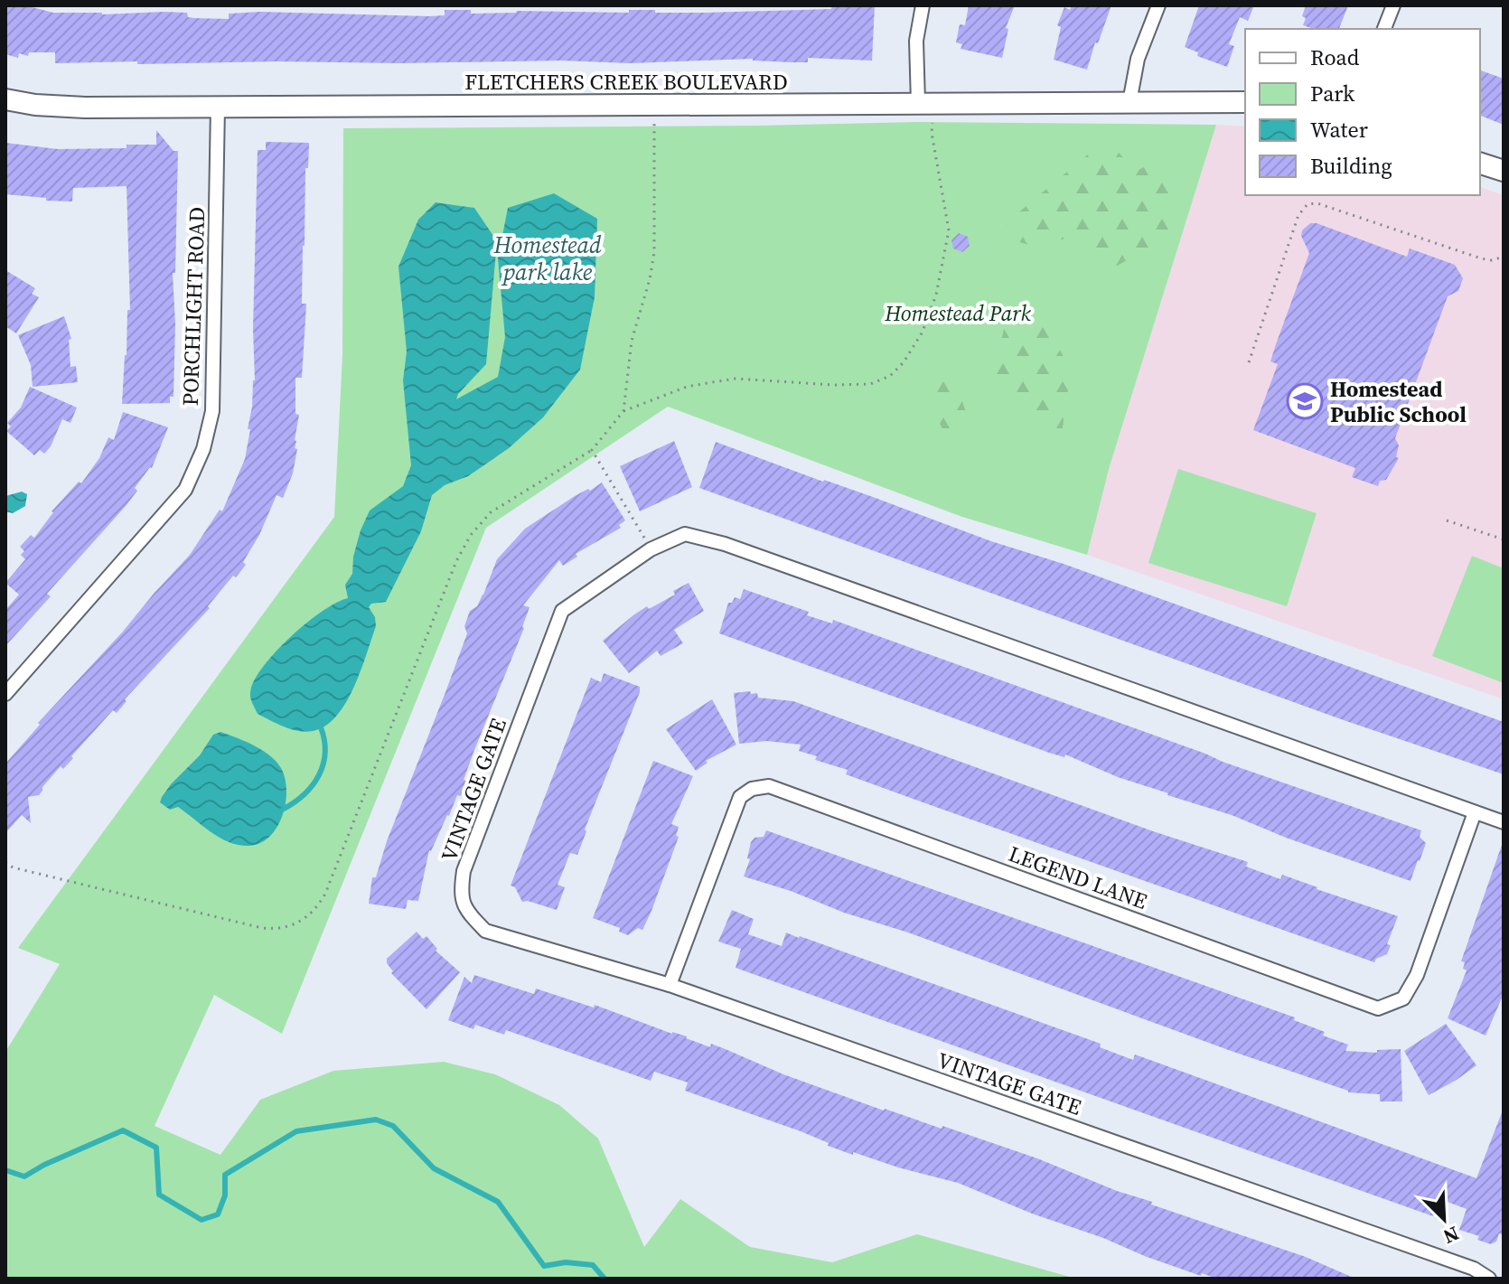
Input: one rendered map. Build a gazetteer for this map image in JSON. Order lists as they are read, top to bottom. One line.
{"streets":{"street":["FLETCHERS CREEK BOULEVARD","PORCHLIGHT ROAD","VINTAGE GATE","LEGEND LANE"]},"crossings":[["FLETCHERS CREEK BOULEVARD","PORCHLIGHT ROAD"],["VINTAGE GATE","LEGEND LANE"]],"water":["Homestead park lake"],"parks":["Homestead Park"],"places":{"school or university":["Homestead Public School"]},"legend":["Road","Park","Water","Building"],"north":"bottom right"}
